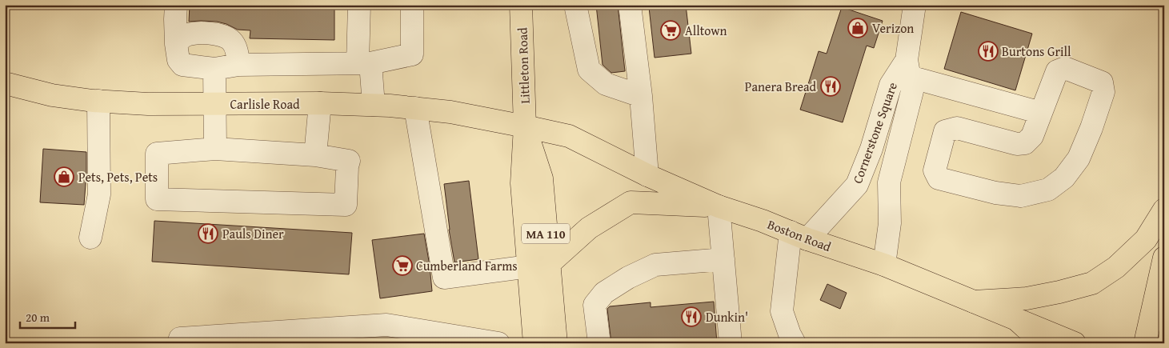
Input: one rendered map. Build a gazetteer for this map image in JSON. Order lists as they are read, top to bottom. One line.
{"streets":{"main road":["Littleton Road","Carlisle Road","MA 110","Boston Road"],"lane":["Cornerstone Square"]},"crossings":[["Littleton Road","Carlisle Road"],["Littleton Road","Boston Road"],["Carlisle Road","Boston Road"],["Cornerstone Square","Boston Road"]],"places":{"shop":["Verizon","Pets, Pets, Pets"],"supermarket":["Alltown","Cumberland Farms"],"restaurant":["Burtons Grill","Panera Bread","Pauls Diner","Dunkin'"]},"scale_bar":"20 m"}
